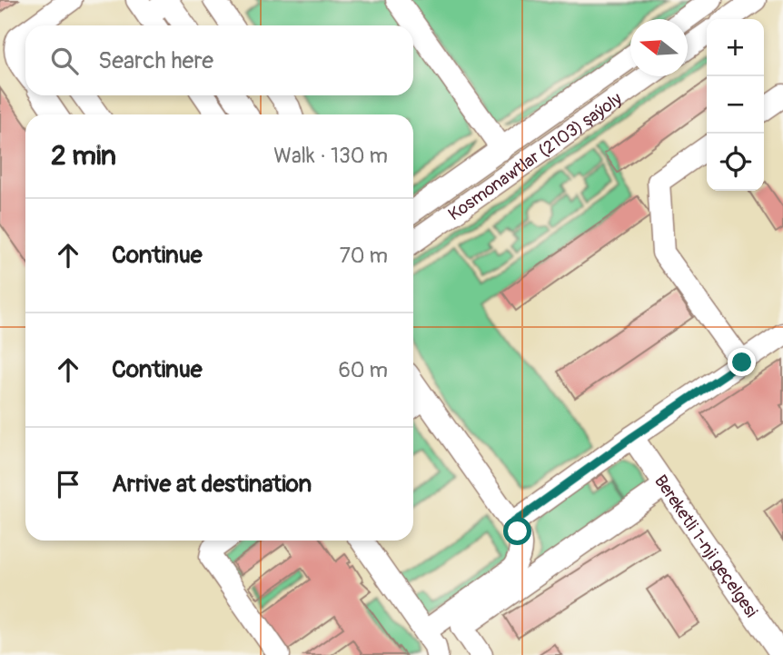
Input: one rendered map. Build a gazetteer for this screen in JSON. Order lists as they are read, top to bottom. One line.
{"streets":{"street":["Kosmonawtlar (2103) şaýoly","Bereketli 1-nji geçelgesi"]},"north":"left","page":{"map_buttons":["+","−"],"search":"Search here","heading":["2 min","Walk · 130 m"],"list":[["Continue","70 m"],["Continue","60 m"],"Arrive at destination"]}}
